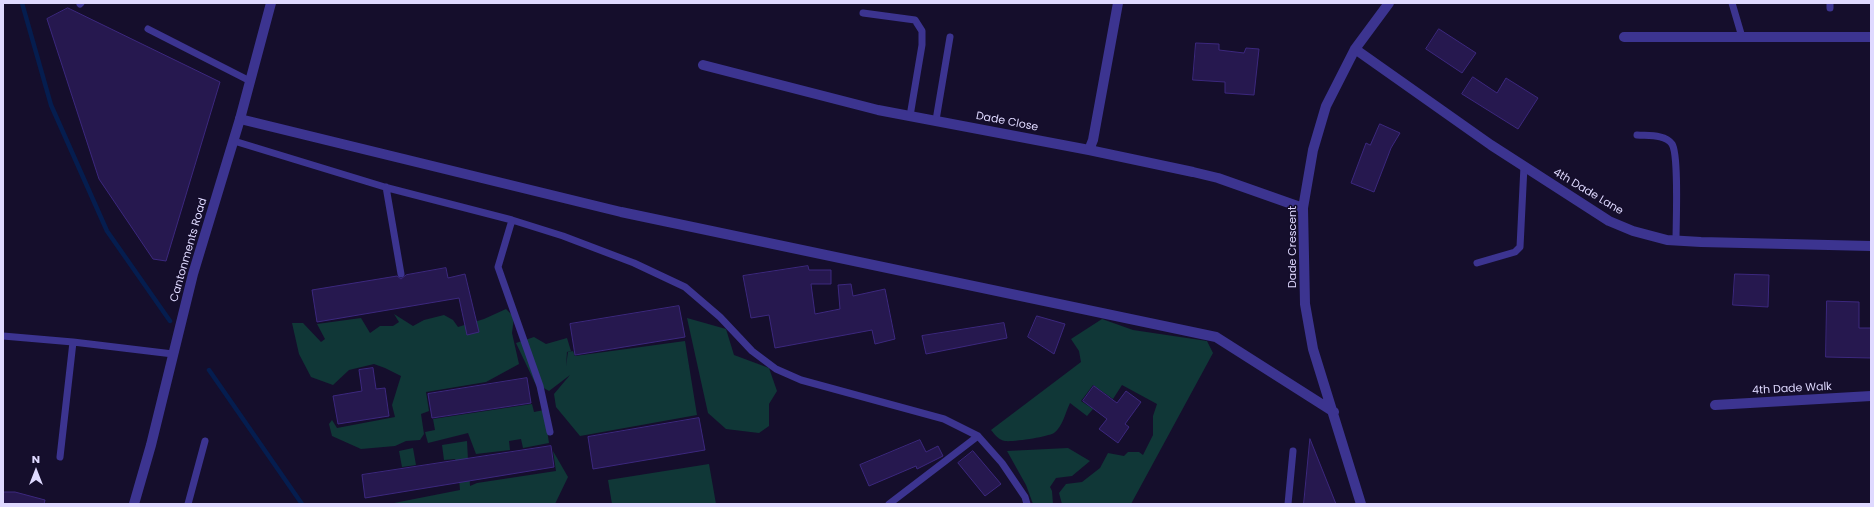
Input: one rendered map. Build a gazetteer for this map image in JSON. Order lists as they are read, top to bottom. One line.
{"streets":{"street":["Dade Close","4th Dade Lane","Dade Crescent","Cantonments Road","4th Dade Walk"]},"crossings":[["Dade Close","Dade Crescent"],["4th Dade Lane","Dade Crescent"]],"north":"top"}
